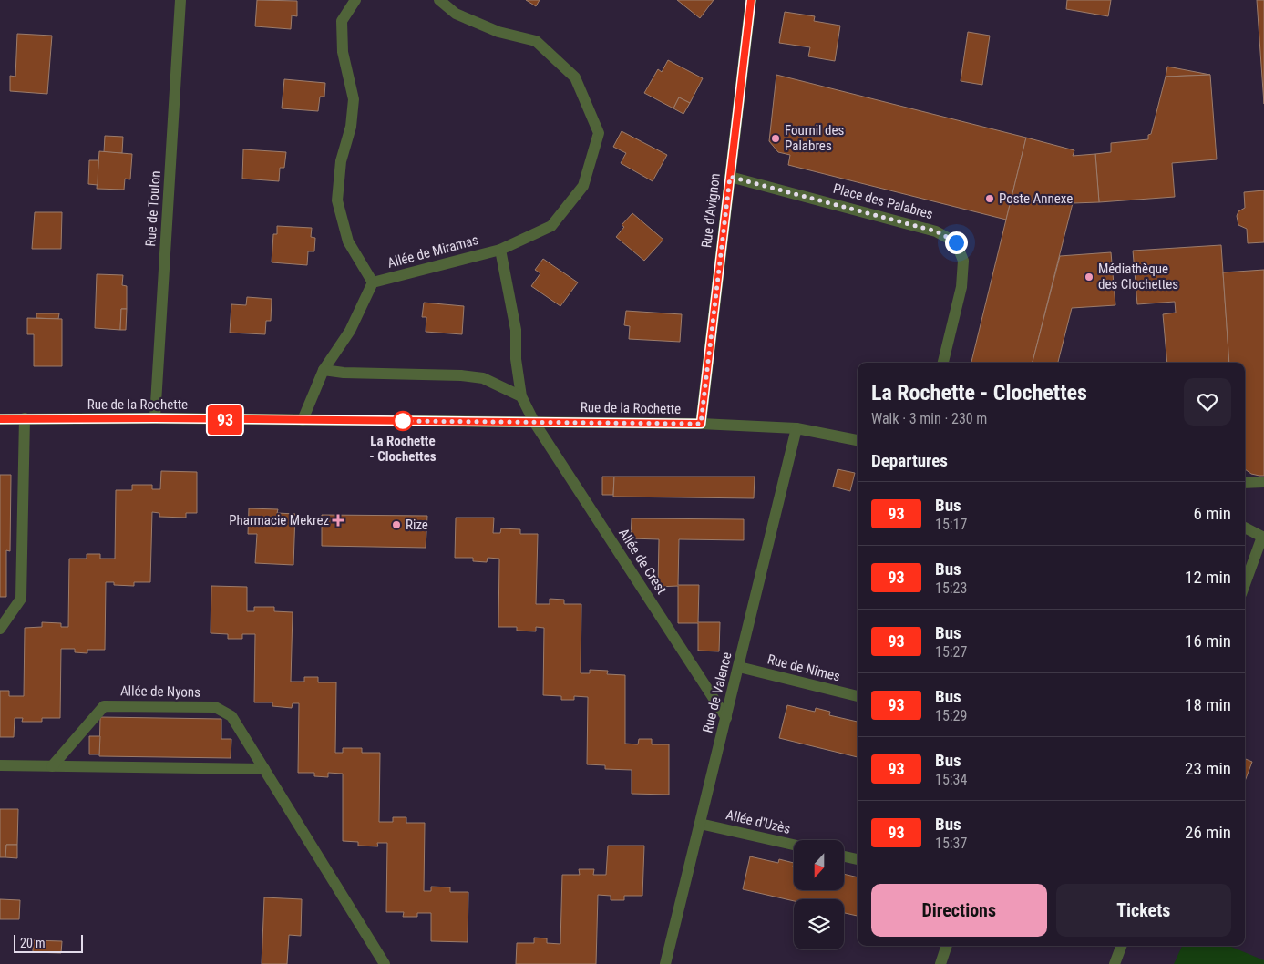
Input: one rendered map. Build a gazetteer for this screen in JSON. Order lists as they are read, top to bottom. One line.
{"streets":{"street":["Place des Palabres","Rue de Toulon","Rue d'Avignon","Allée de Miramas","Rue de la Rochette","Allée de Crest","Rue de Nîmes","Allée de Nyons","Rue de Valence","Allée d'Uzès"]},"crossings":[["Place des Palabres","Rue d'Avignon"],["Rue de Toulon","Rue de la Rochette"],["Rue d'Avignon","Rue de la Rochette"],["Rue de la Rochette","Allée de Crest"],["Rue de la Rochette","Rue de Valence"],["Allée de Crest","Rue de Valence"],["Rue de Nîmes","Rue de Valence"],["Rue de Valence","Allée d'Uzès"]],"places":{"other":["Fournil des Palabres","Poste Annexe","Médiathèque des Clochettes","La Rochette - Clochettes","Rize"],"health":["Pharmacie Mekrez"]},"lines":["bus line 93"],"scale_bar":"20 m","north":"bottom","page":{"on_map":"93","heading":[["La Rochette - Clochettes","Walk · 3 min · 230 m"],"Departures"],"list":[{"mark":"93","name":"Bus","note":"15:17","value":"6 min"},{"mark":"93","name":"Bus","note":"15:23","value":"12 min"},{"mark":"93","name":"Bus","note":"15:27","value":"16 min"},{"mark":"93","name":"Bus","note":"15:29","value":"18 min"},{"mark":"93","name":"Bus","note":"15:34","value":"23 min"},{"mark":"93","name":"Bus","note":"15:37","value":"26 min"}],"buttons":["Directions","Tickets"],"scale":"20 m"}}
